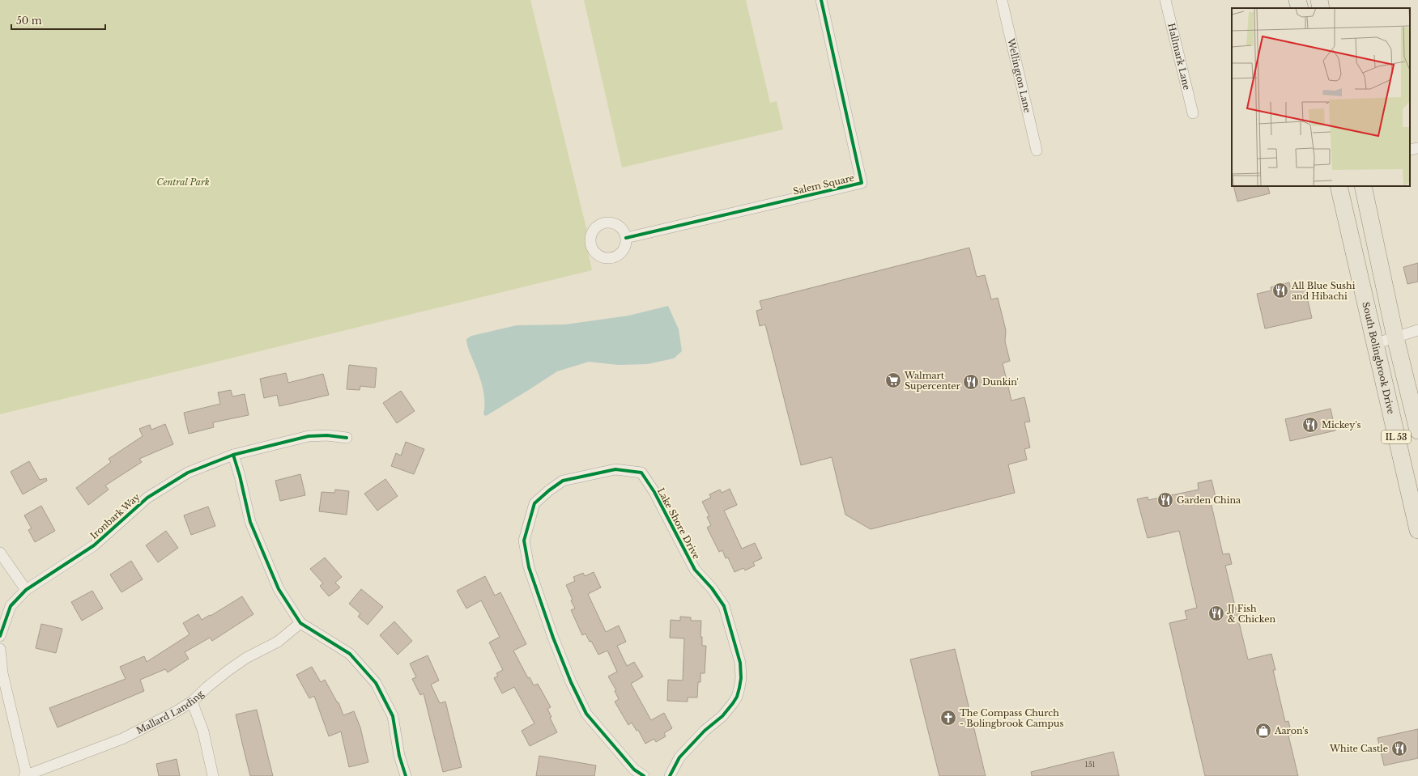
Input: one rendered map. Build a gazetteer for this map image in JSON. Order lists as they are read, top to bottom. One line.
{"streets":{"main road":["South Bolingbrook Drive","IL 53"],"street":["Hallmark Lane","Wellington Lane","Salem Square","Ironbark Way","Lake Shore Drive","Mallard Landing"]},"parks":["Central Park"],"places":{"restaurant":["All Blue Sushi and Hibachi","Dunkin'","Mickey's","Garden China","JJ Fish & Chicken","White Castle"],"supermarket":["Walmart Supercenter"],"church":["The Compass Church - Bolingbrook Campus"],"shop":["Aaron's"]},"house_numbers":["151"],"scale_bar":"50 m"}
